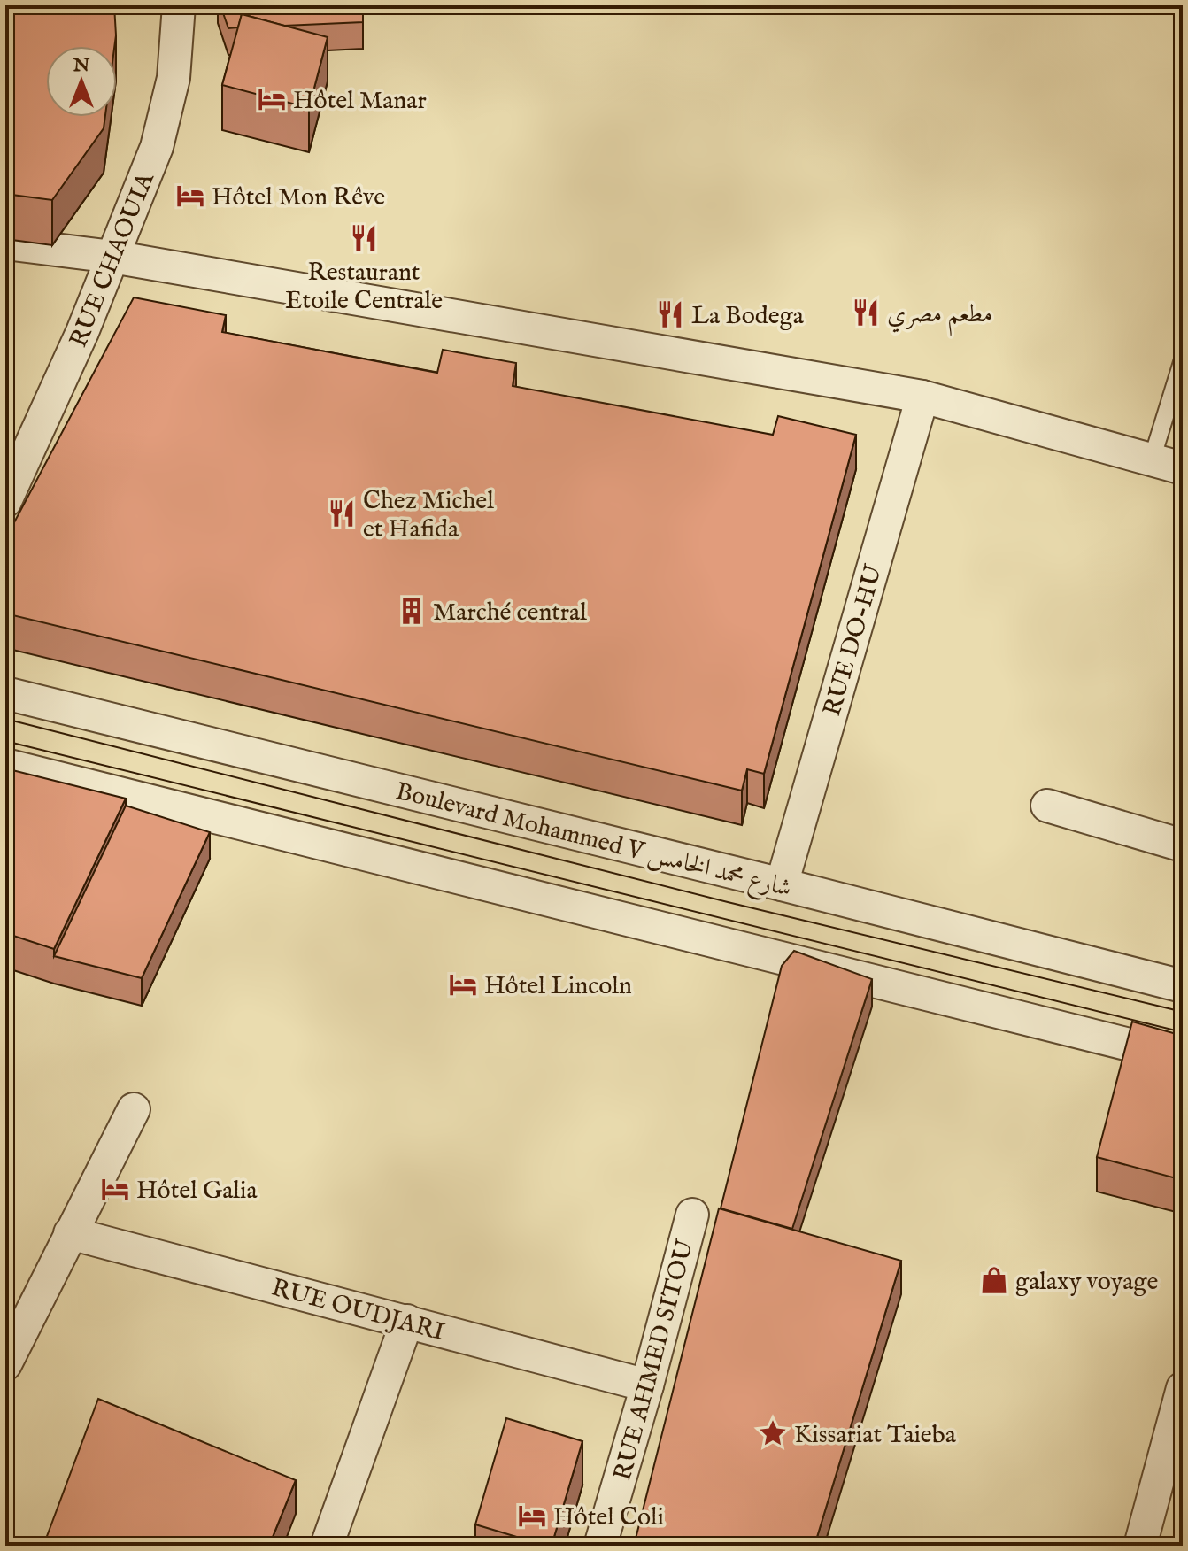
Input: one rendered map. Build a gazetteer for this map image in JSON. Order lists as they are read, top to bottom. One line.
{"streets":{"street":["RUE CHAOUIA","RUE DO-HU","Boulevard Mohammed V شارع محمد الخامس","RUE OUDJARI","RUE AHMED SITOU"]},"crossings":[["RUE DO-HU","Boulevard Mohammed V شارع محمد الخامس"],["RUE OUDJARI","RUE AHMED SITOU"]],"places":{"hotel":["Hôtel Manar","Hôtel Mon Rêve","Hôtel Lincoln","Hôtel Galia","Hôtel Coli"],"restaurant":["Restaurant Etoile Centrale","مطعم مصري","La Bodega","Chez Michel et Hafida"],"building":["Marché central"],"shop":["galaxy voyage"],"place":["Kissariat Taieba"]},"north":"top"}
